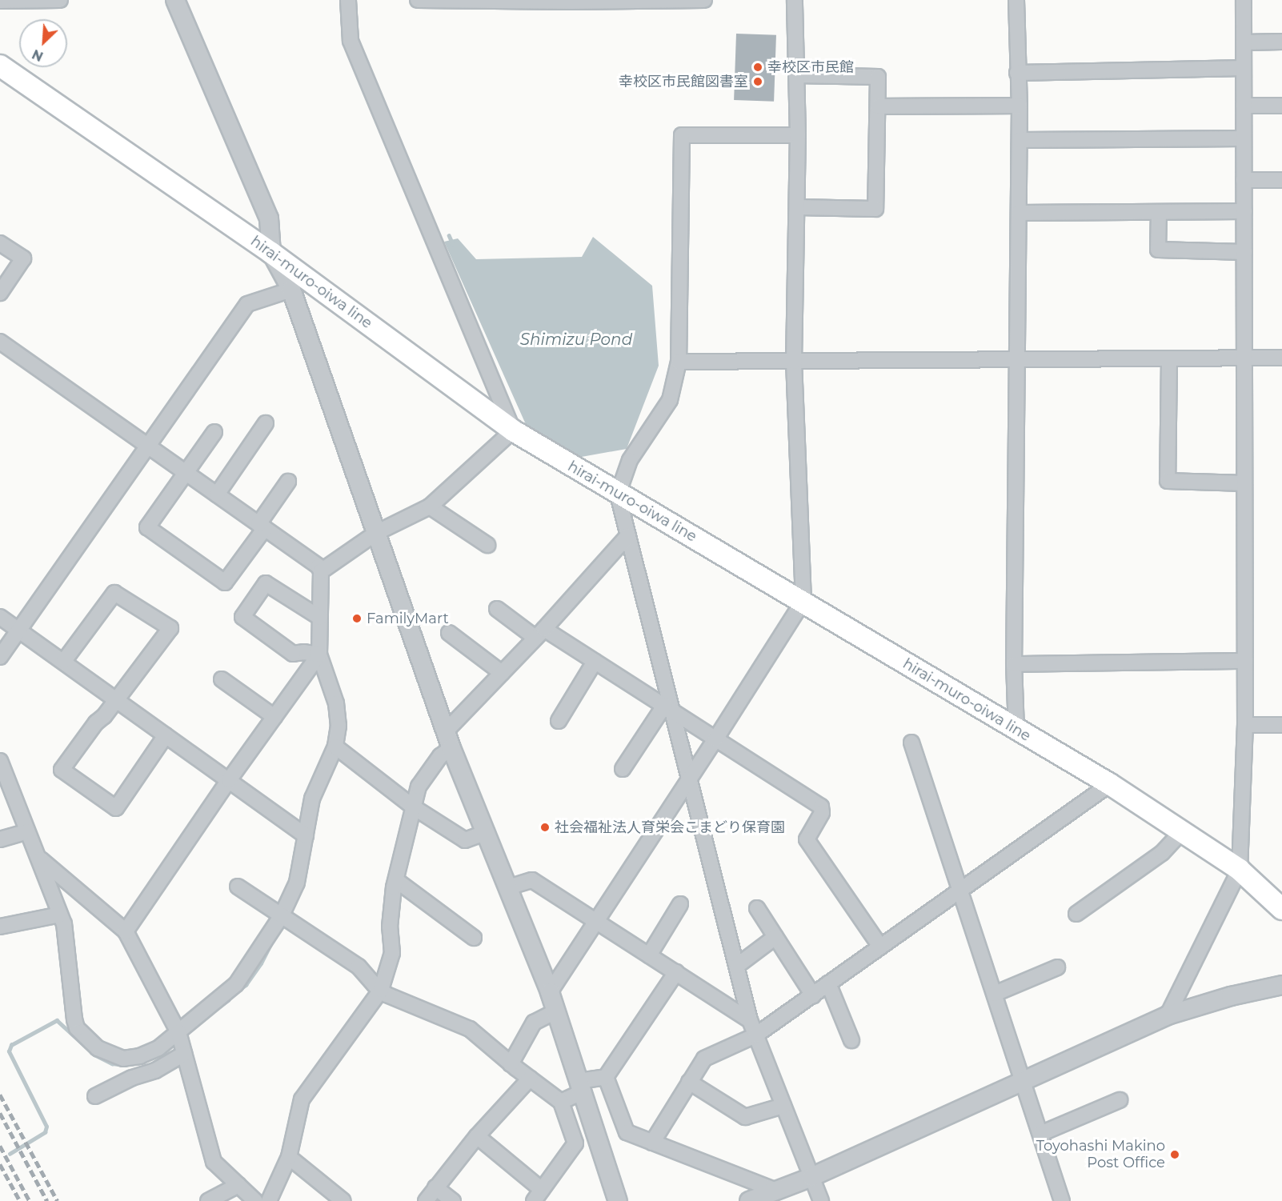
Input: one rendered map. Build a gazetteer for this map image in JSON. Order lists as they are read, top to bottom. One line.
{"streets":{"main road":["hirai-muro-oiwa line"]},"water":["Shimizu Pond"],"places":["幸校区市民館","幸校区市民館図書室","FamilyMart","社会福祉法人育栄会こまどり保育園","Toyohashi Makino Post Office"],"north":"bottom left"}
